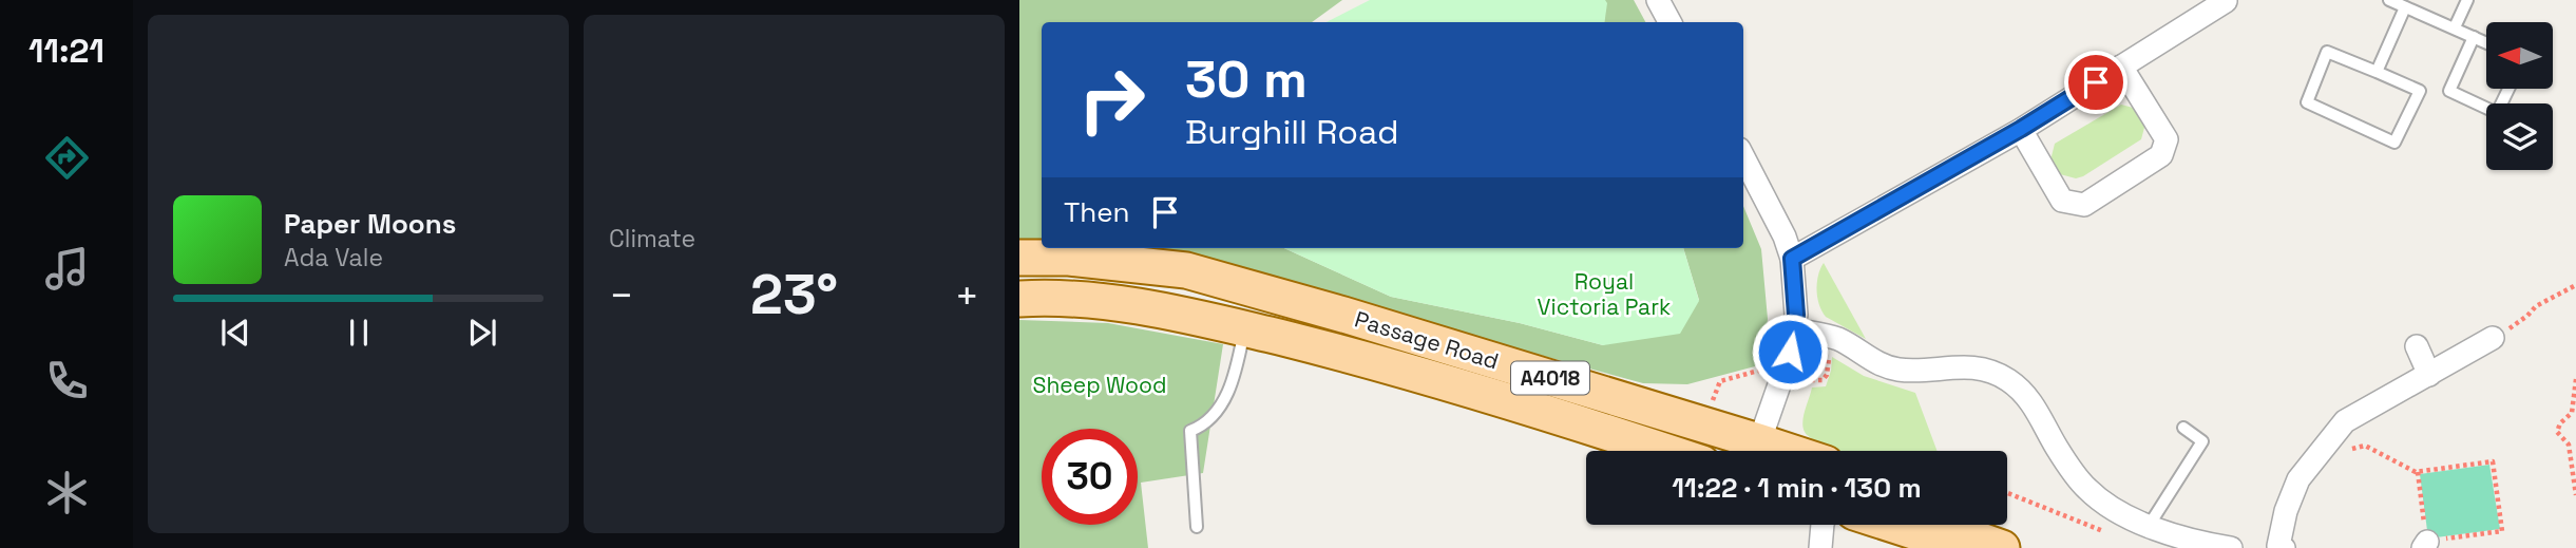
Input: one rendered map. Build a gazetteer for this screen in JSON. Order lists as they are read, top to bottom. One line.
{"streets":{"main road":["Passage Road","A4018"]},"parks":["Royal Victoria Park","Sheep Wood"],"north":"left","page":{"tabs":"11:21","tile":"Climate","turn":["30 m","Burghill Road"],"then":"Then","song":["Paper Moons","Ada Vale"],"heat":["−","23°","+"],"limit":"30","trip":"11:22 · 1 min · 130 m"}}
